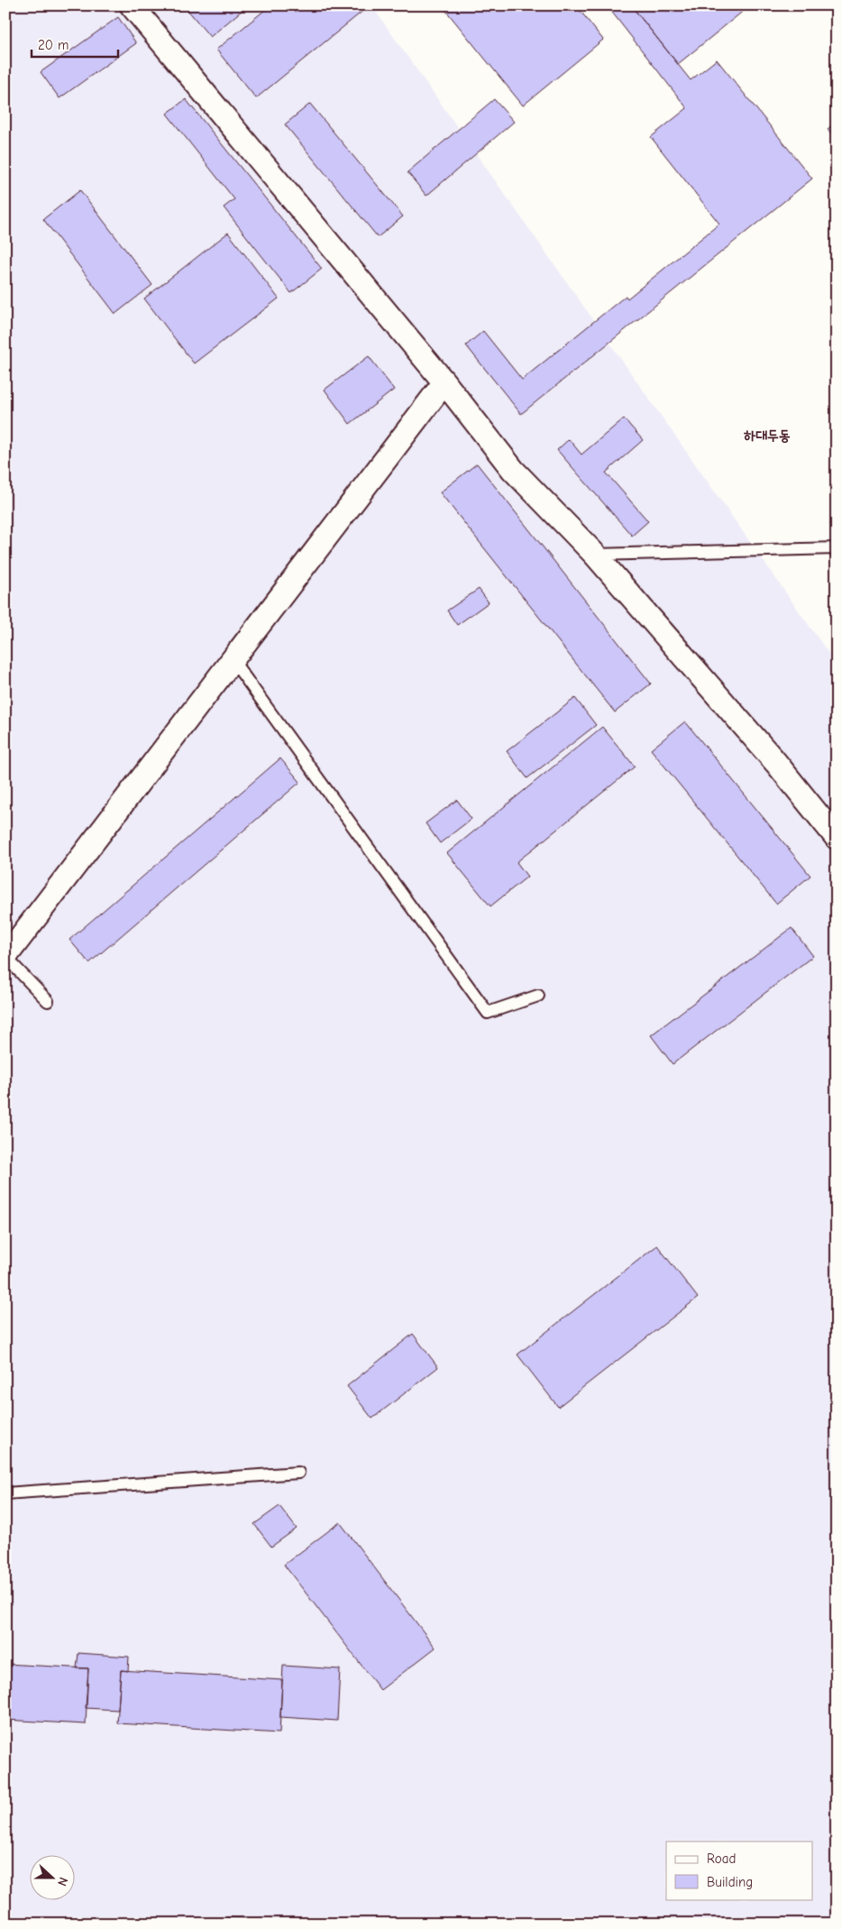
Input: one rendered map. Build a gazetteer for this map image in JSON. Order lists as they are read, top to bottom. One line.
{"districts":["하대두동"],"legend":["Road","Building"],"scale_bar":"20 m","north":"right"}
